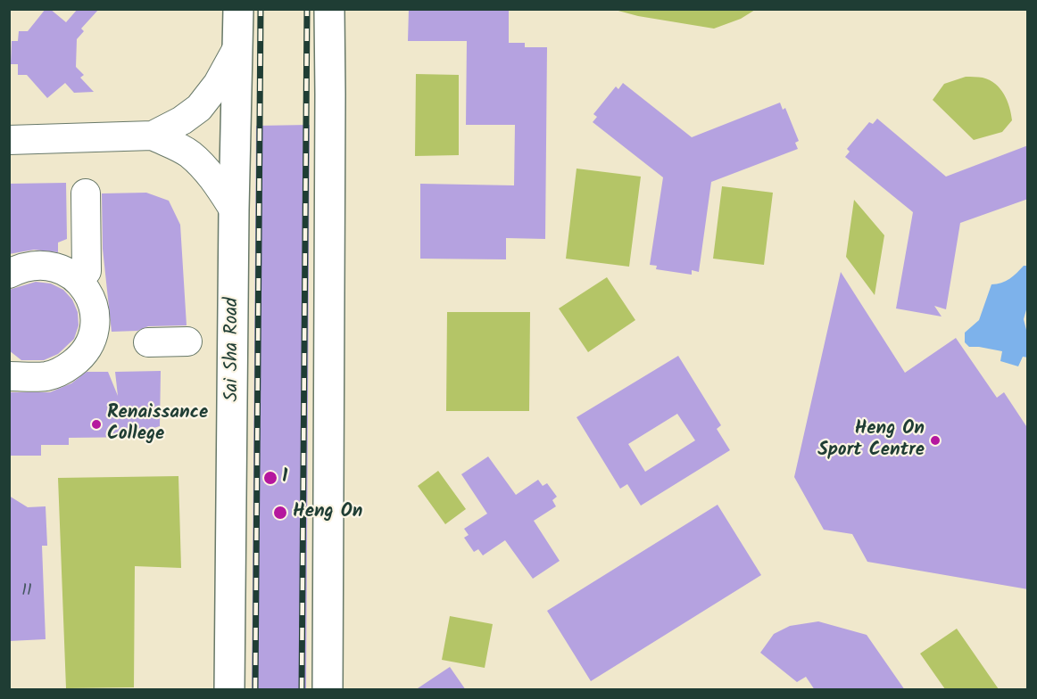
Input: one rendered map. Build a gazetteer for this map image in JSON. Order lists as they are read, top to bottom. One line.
{"streets":{"main road":["Sai Sha Road"]},"places":["Renaissance College","Heng On Sport Centre","1","Heng On"],"house_numbers":["11"]}
